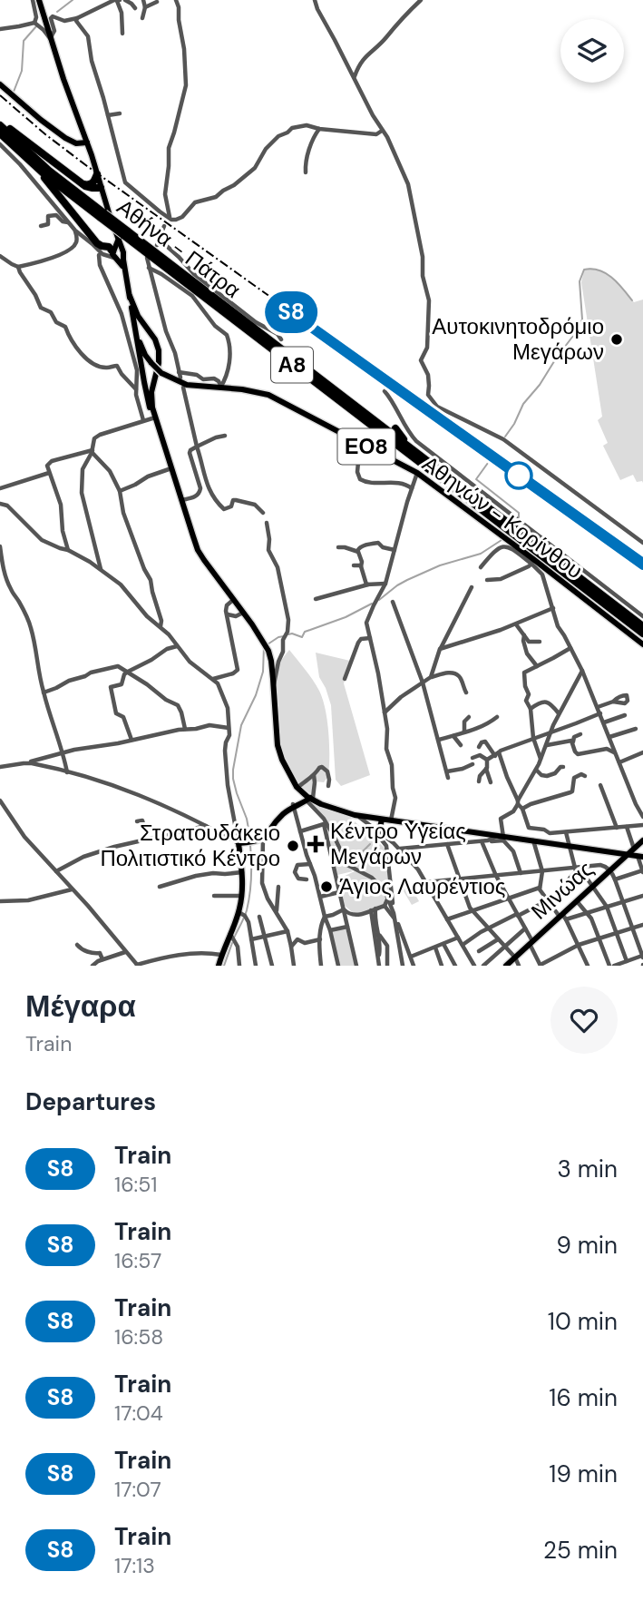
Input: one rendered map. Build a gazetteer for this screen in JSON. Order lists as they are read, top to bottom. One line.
{"streets":{"highway":["Αθήνα - Πάτρα","Α8"],"main road":["ΕΟ8","Αθηνών - Κορίνθου","Μινώας"]},"crossings":[["Αθηνών - Κορίνθου","Μινώας"]],"places":{"other":["Αυτοκινητοδρόμιο Μεγάρων","Στρατουδάκειο Πολιτιστικό Κέντρο","Άγιος Λαυρέντιος"],"health":["Κέντρο Υγείας Μεγάρων"]},"page":{"on_map":"S8","heading":[["Μέγαρα","Train"],"Departures"],"list":[{"mark":"S8","name":"Train","note":"16:51","value":"3 min"},{"mark":"S8","name":"Train","note":"16:57","value":"9 min"},{"mark":"S8","name":"Train","note":"16:58","value":"10 min"},{"mark":"S8","name":"Train","note":"17:04","value":"16 min"},{"mark":"S8","name":"Train","note":"17:07","value":"19 min"},{"mark":"S8","name":"Train","note":"17:13","value":"25 min"}]}}
